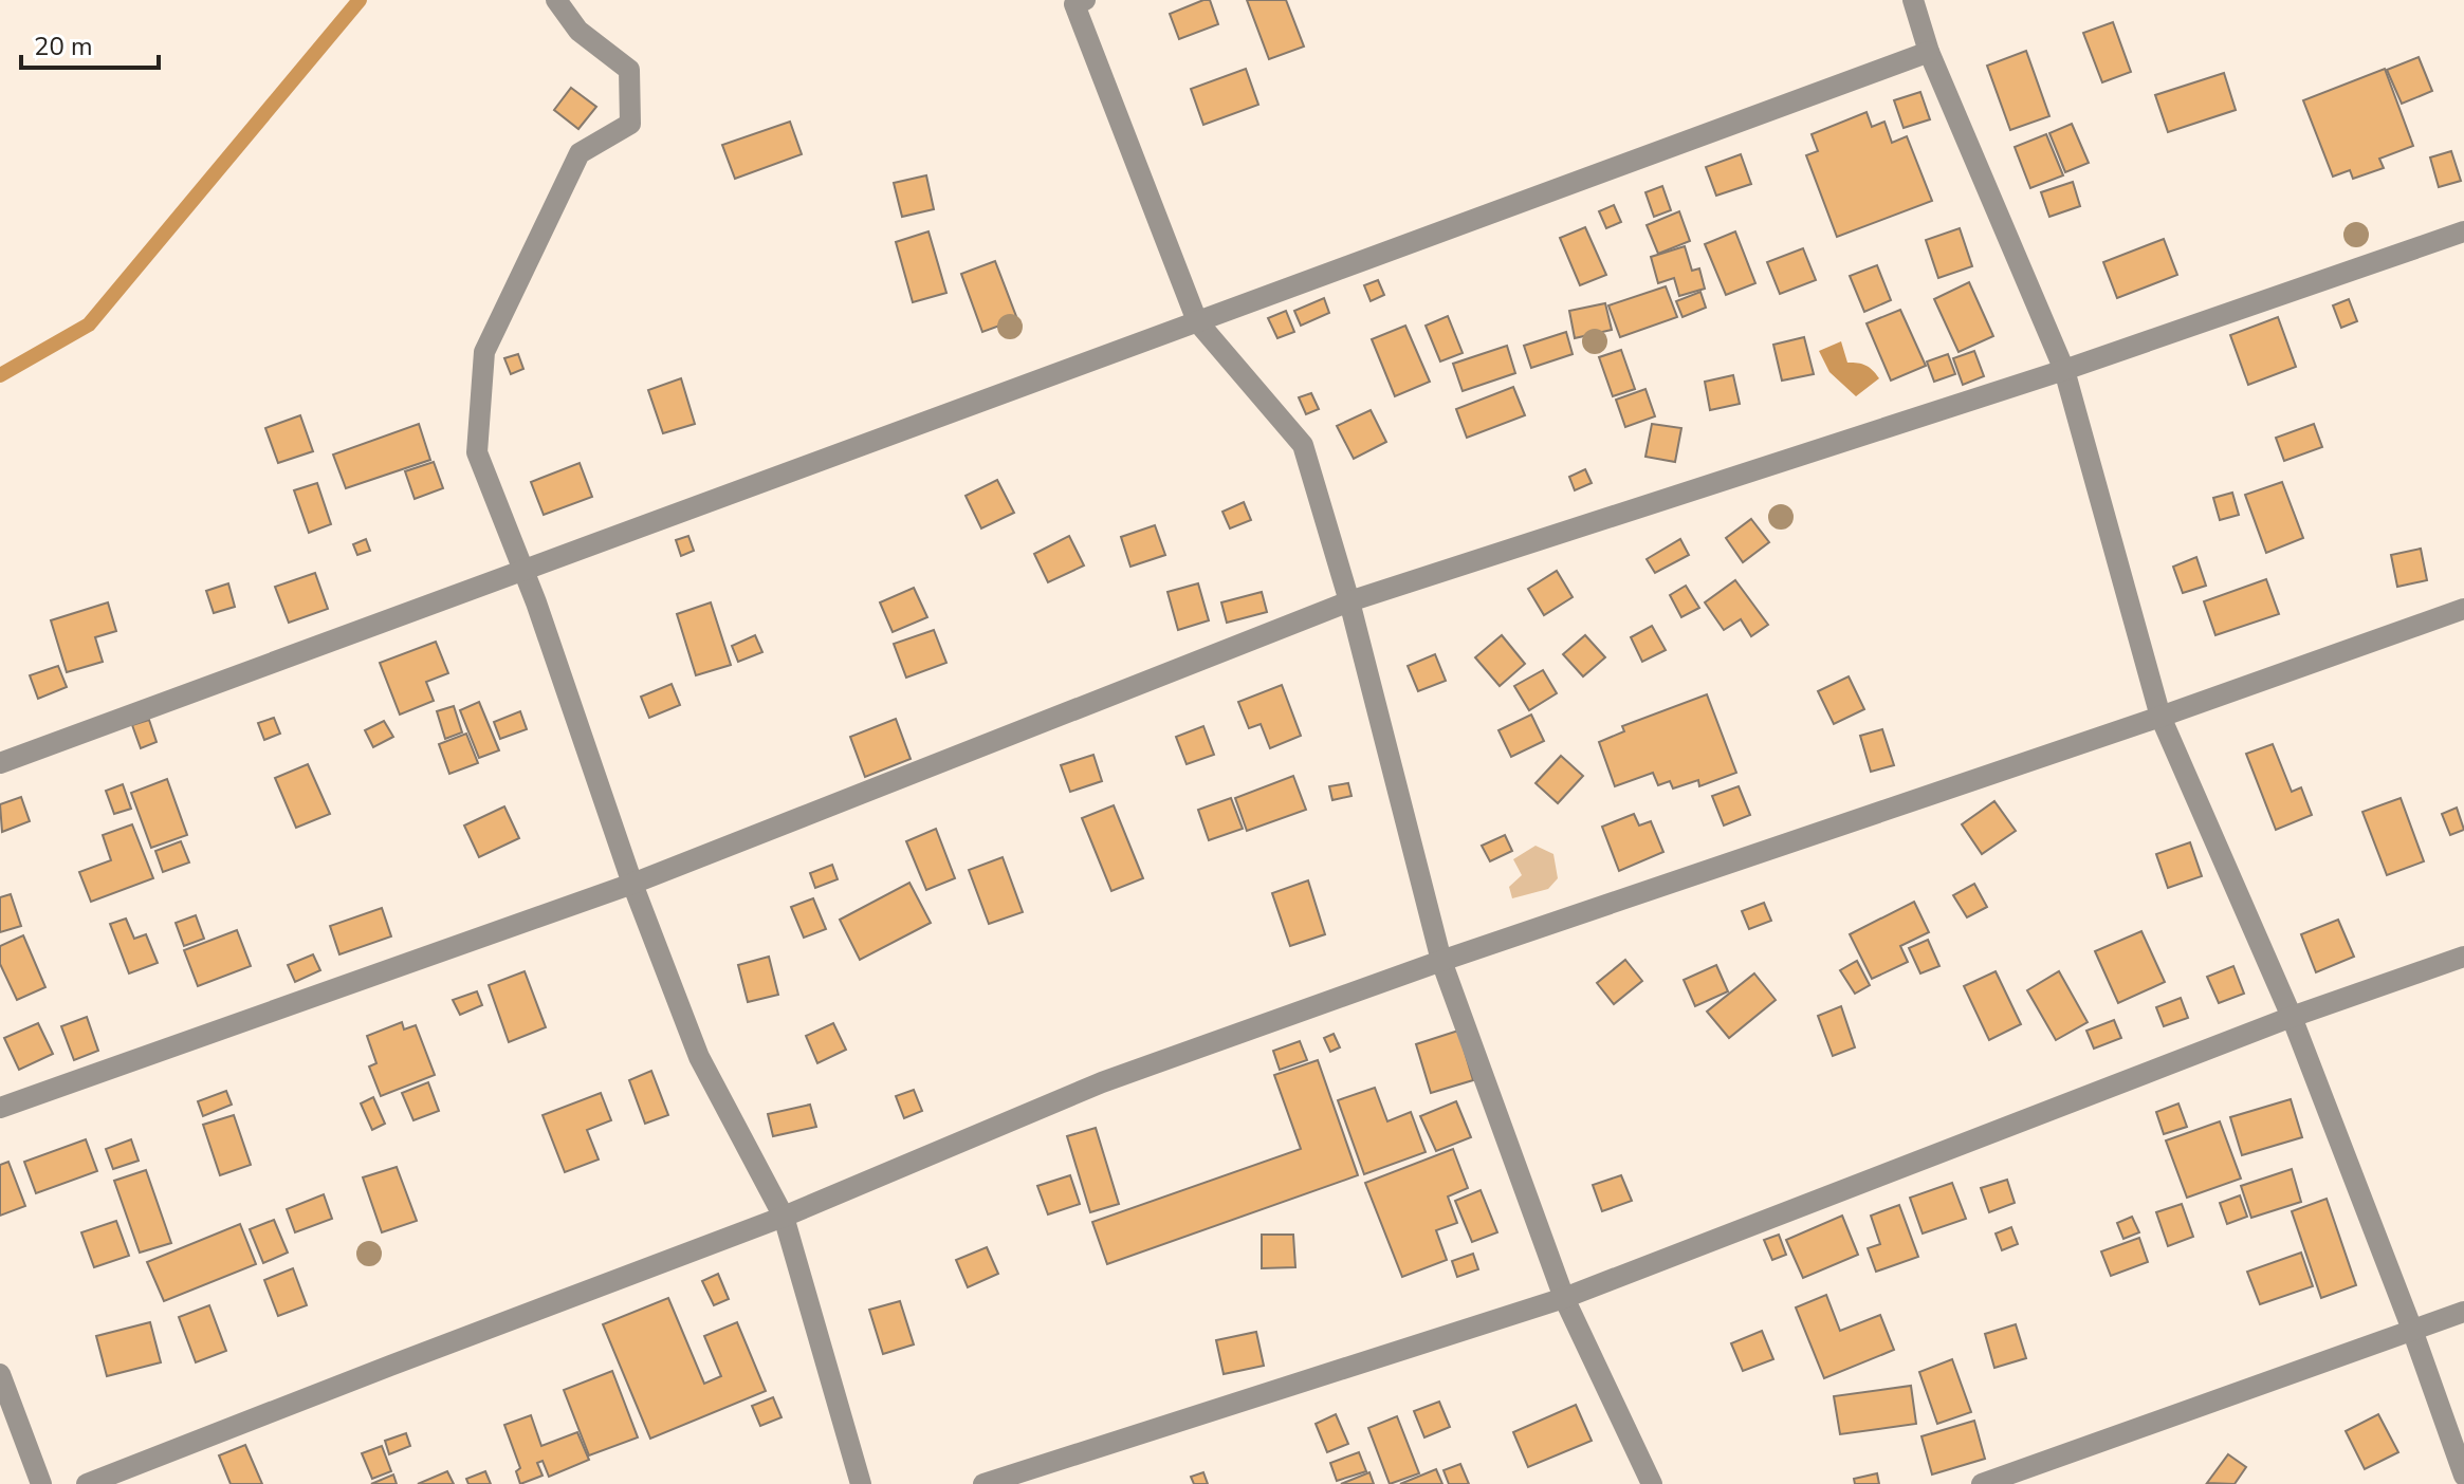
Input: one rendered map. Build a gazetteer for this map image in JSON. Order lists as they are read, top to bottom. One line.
{"scale_bar":"20 m"}
